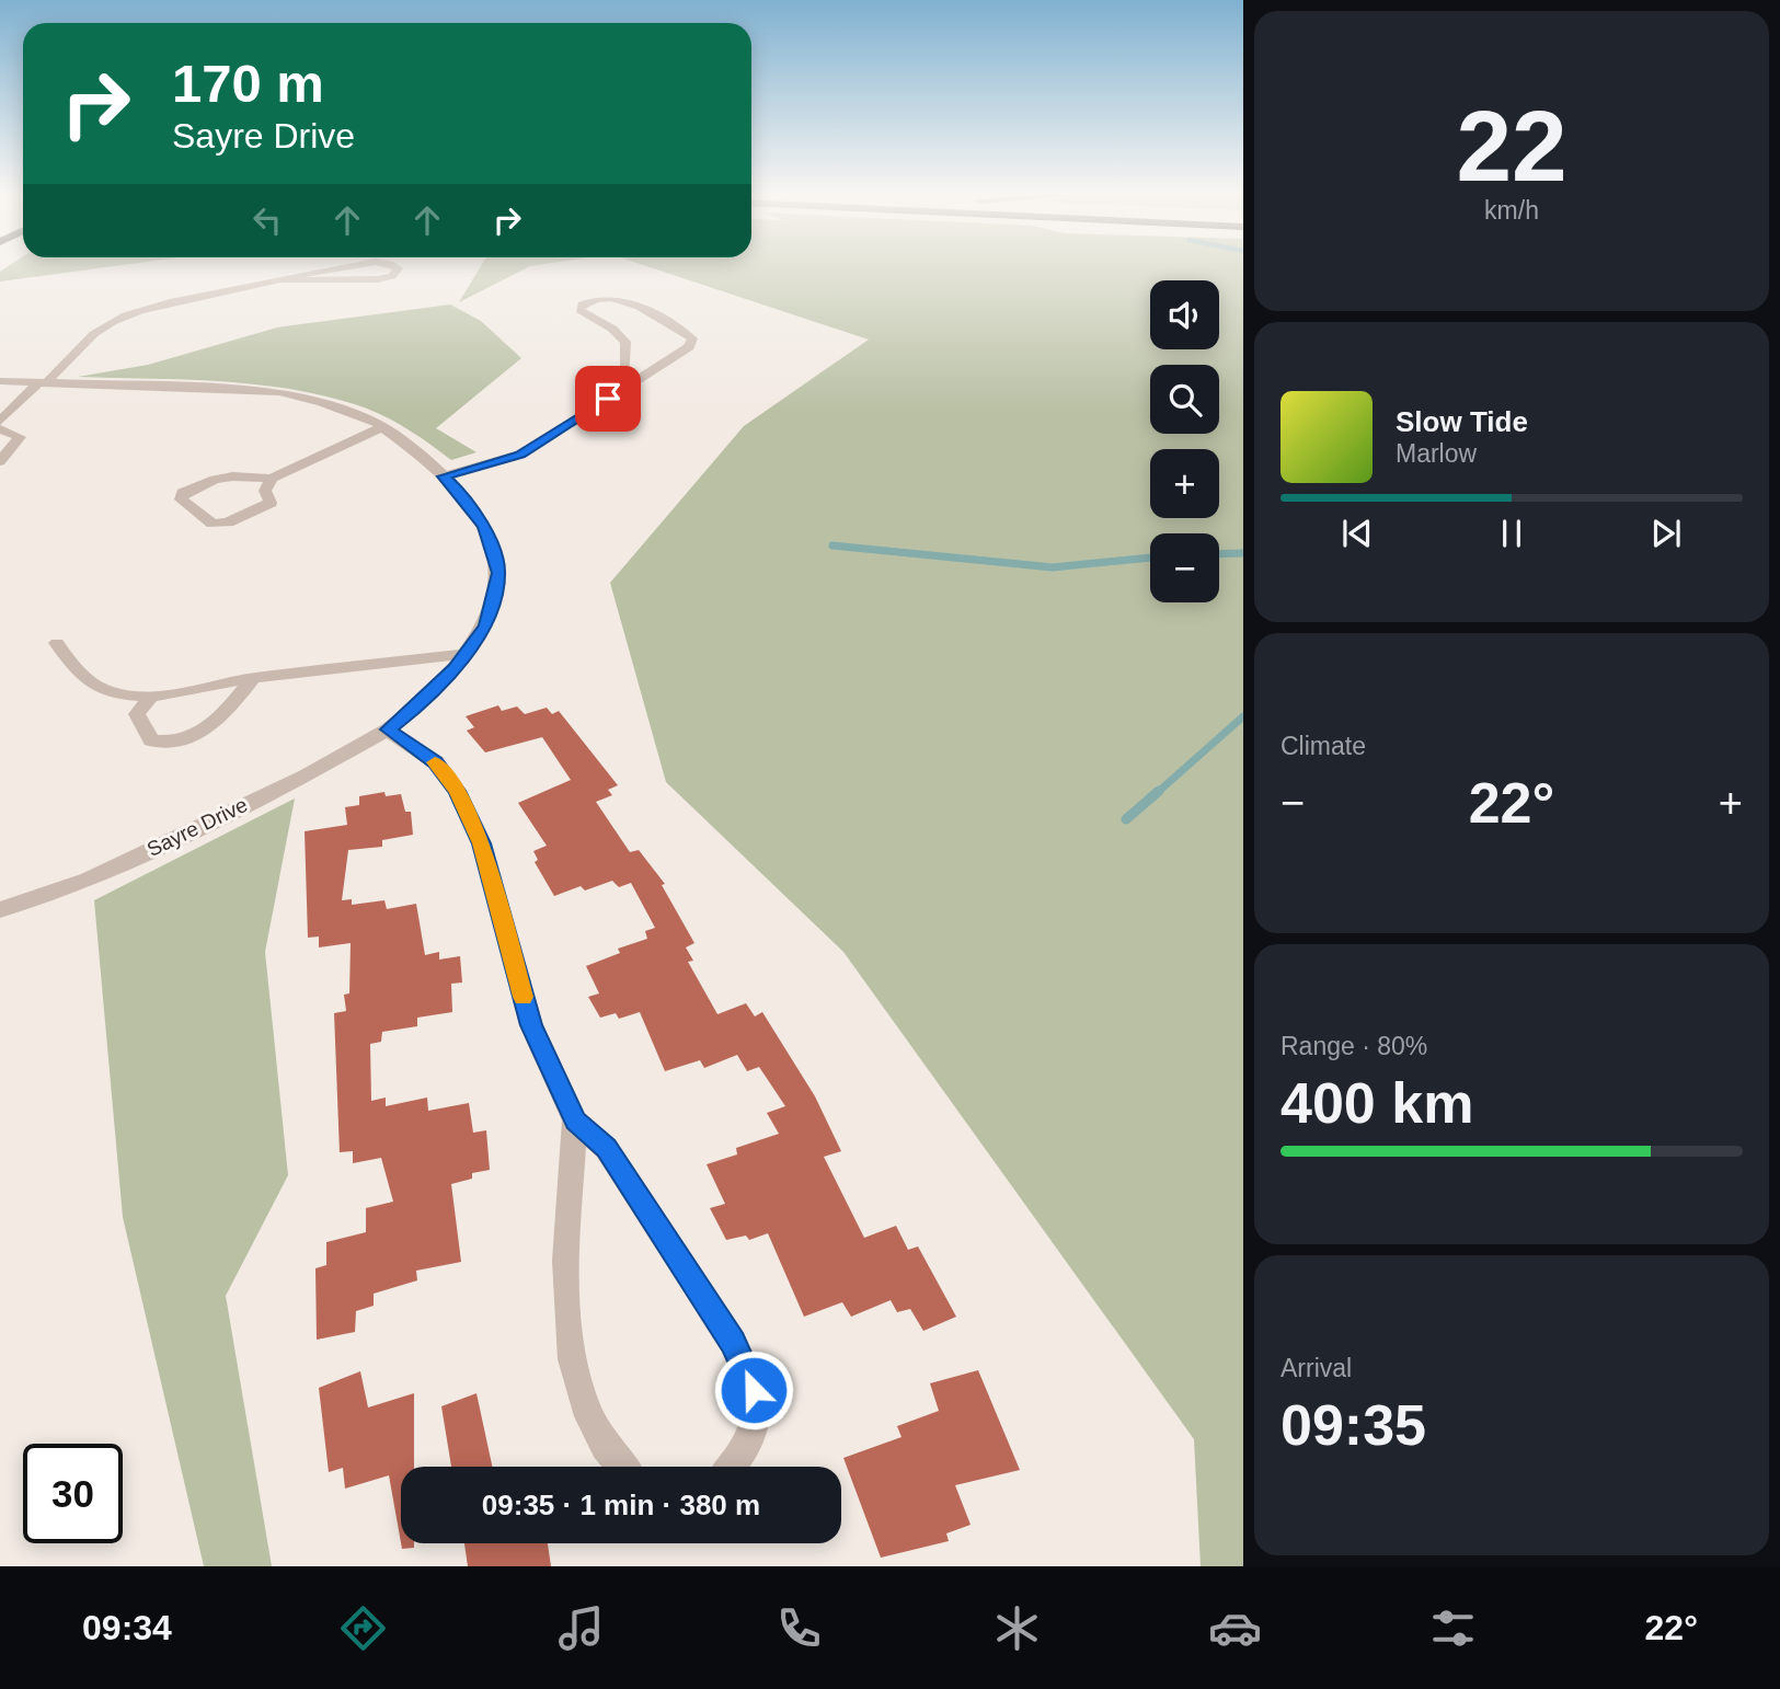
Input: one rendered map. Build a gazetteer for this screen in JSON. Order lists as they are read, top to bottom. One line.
{"streets":{"street":["Sayre Drive"]},"page":{"tile":[["22","km/h"],"Climate",["Range · 80%","400 km"],["Arrival","09:35"]],"turn":["170 m","Sayre Drive"],"map_buttons":["+","−"],"song":["Slow Tide","Marlow"],"heat":["−","22°","+"],"limit":"30","trip":"09:35 · 1 min · 380 m","tabs":["09:34","22°"]}}
